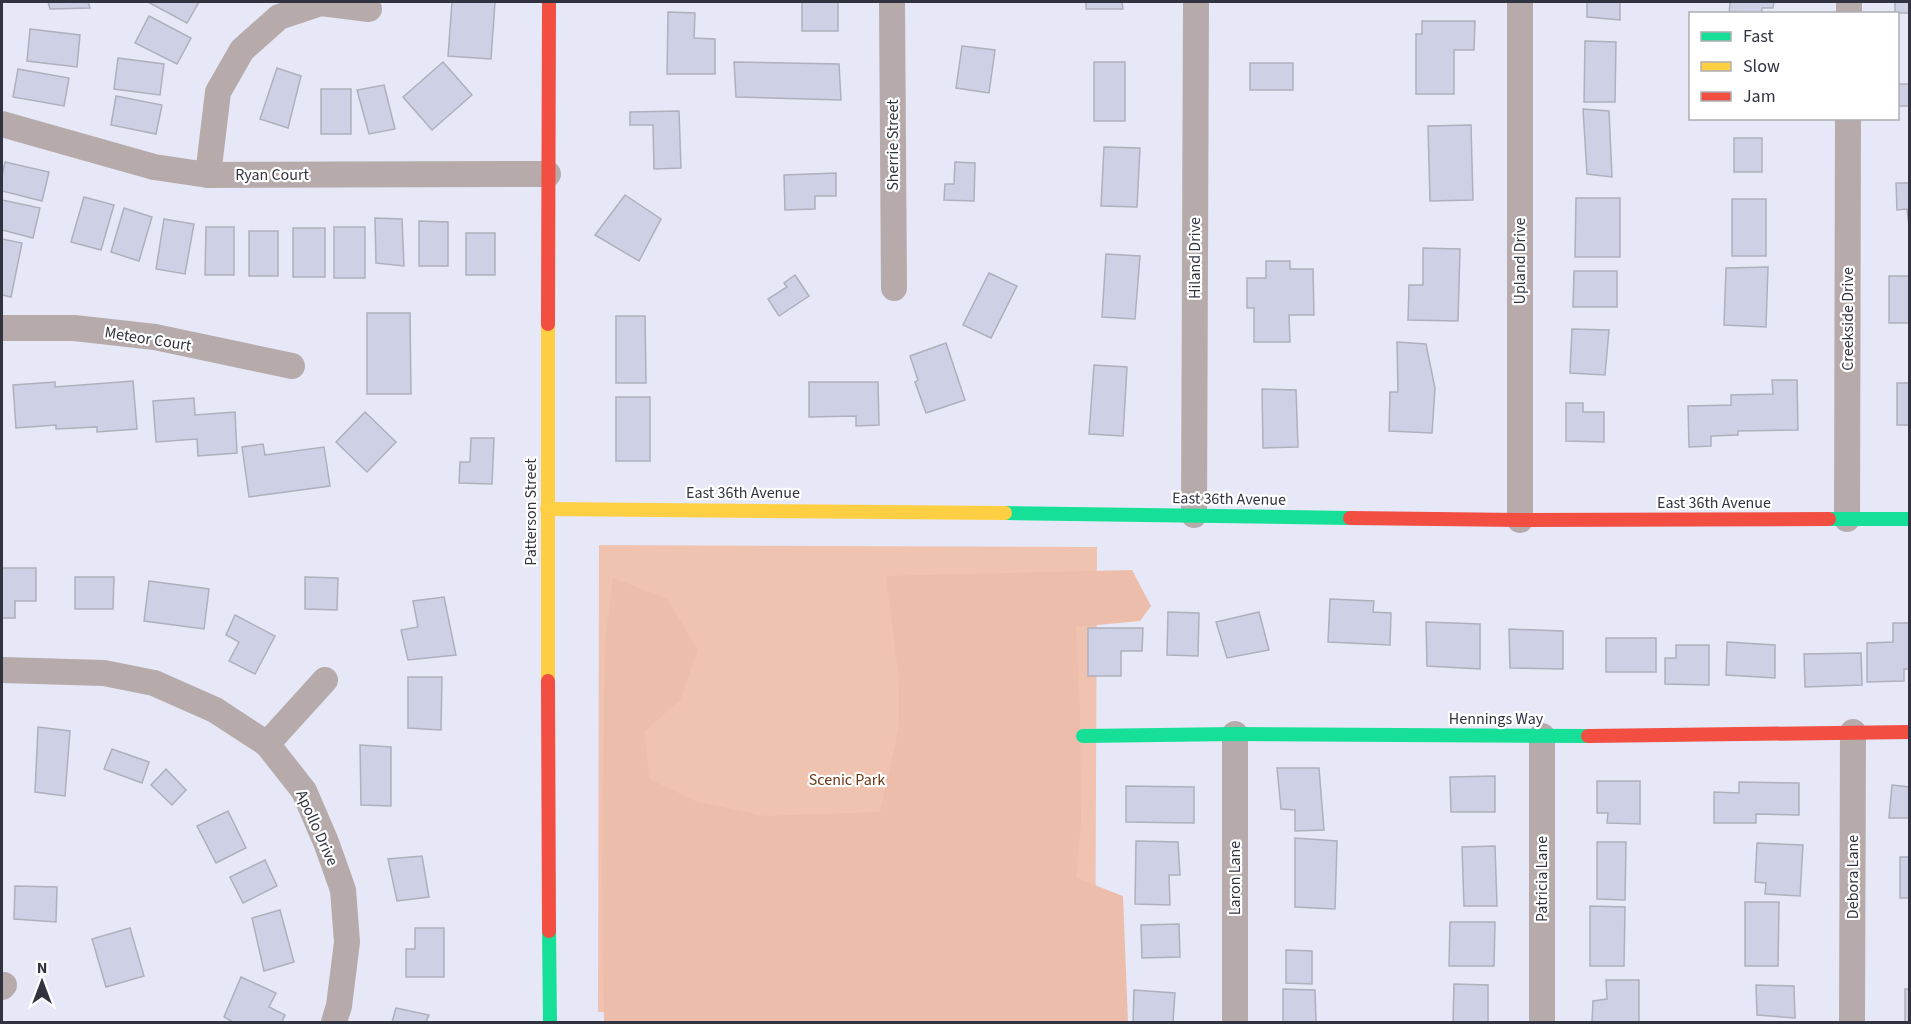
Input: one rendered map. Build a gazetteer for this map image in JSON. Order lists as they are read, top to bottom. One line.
{"streets":{"street":["Sherrie Street","Ryan Court","Hiland Drive","Upland Drive","Creekside Drive","Meteor Court","East 36th Avenue","Patterson Street","Hennings Way","Apollo Drive","Debora Lane","Laron Lane","Patricia Lane"]},"crossings":[["Ryan Court","Patterson Street"],["Hiland Drive","East 36th Avenue"],["Upland Drive","East 36th Avenue"],["Creekside Drive","East 36th Avenue"],["East 36th Avenue","Patterson Street"],["Hennings Way","Debora Lane"],["Hennings Way","Laron Lane"],["Hennings Way","Patricia Lane"]],"parks":["Scenic Park"],"legend":["Fast","Slow","Jam"],"north":"top"}
